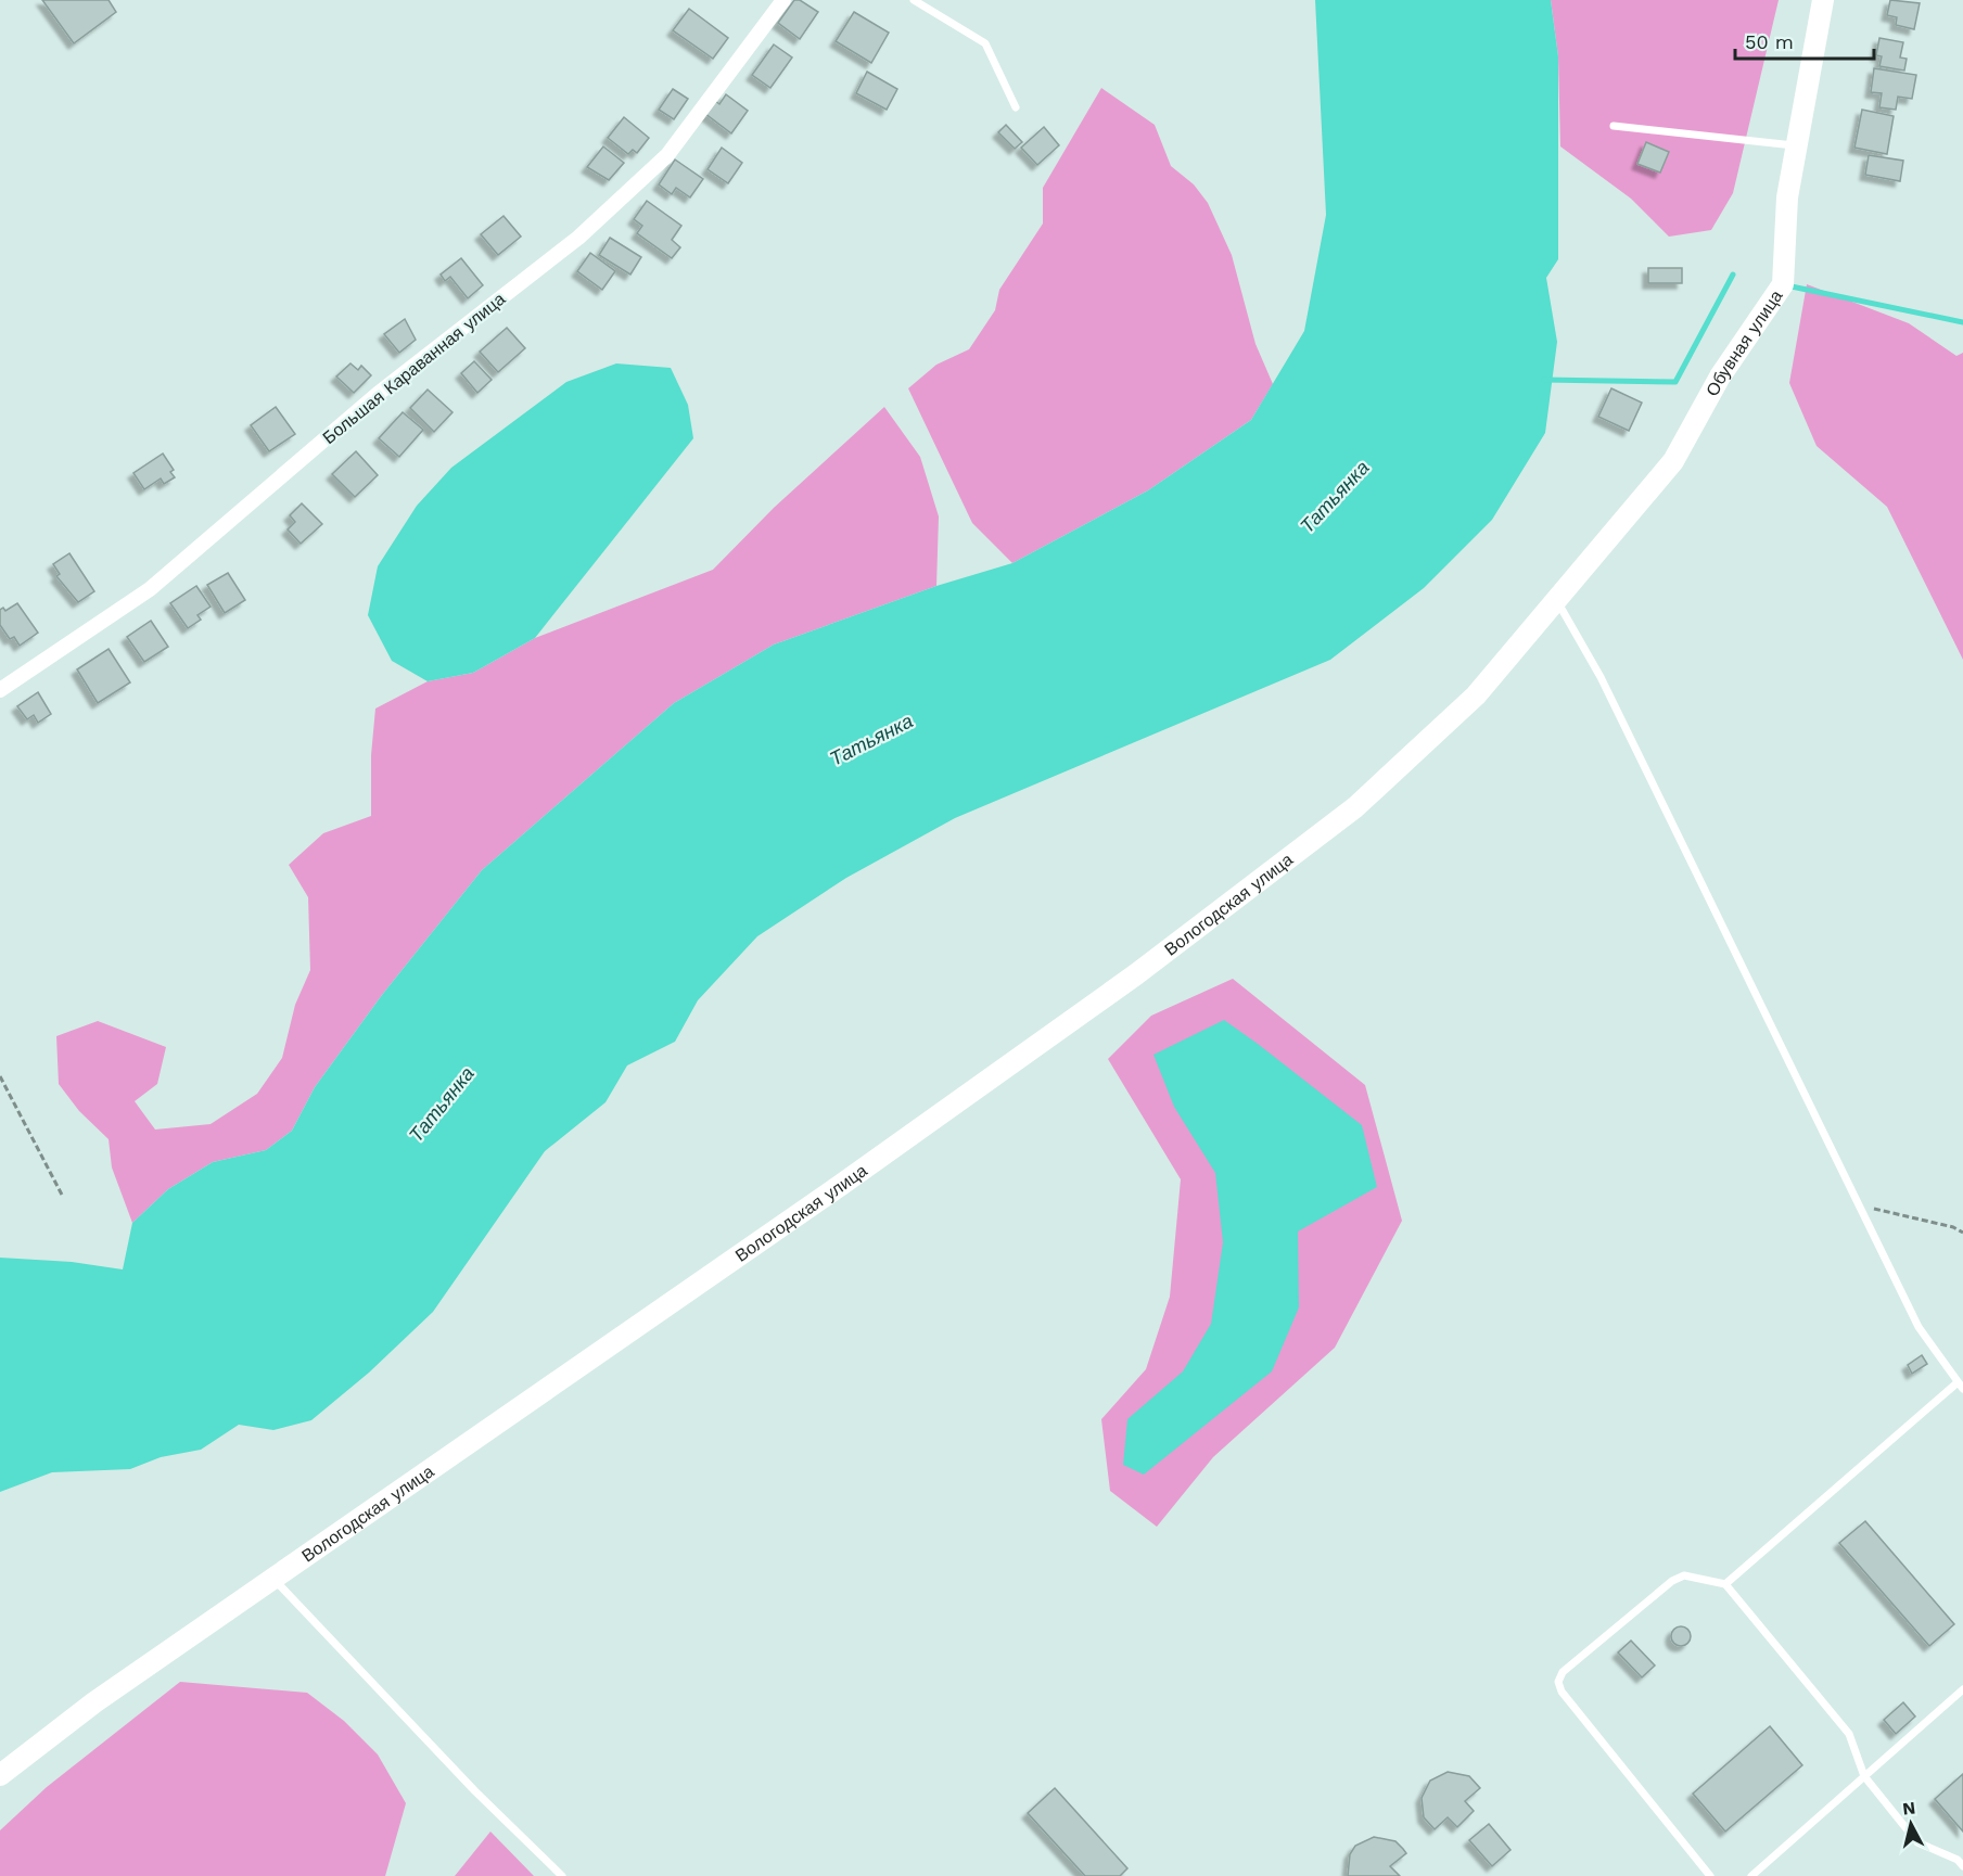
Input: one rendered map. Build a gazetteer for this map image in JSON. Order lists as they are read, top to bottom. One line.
{"streets":{"main road":["Обувная улица","Вологодская улица"],"street":["Большая Караванная улица"]},"crossings":[["Обувная улица","Вологодская улица"]],"water":["Татьянка"],"scale_bar":"50 m","north":"top"}
